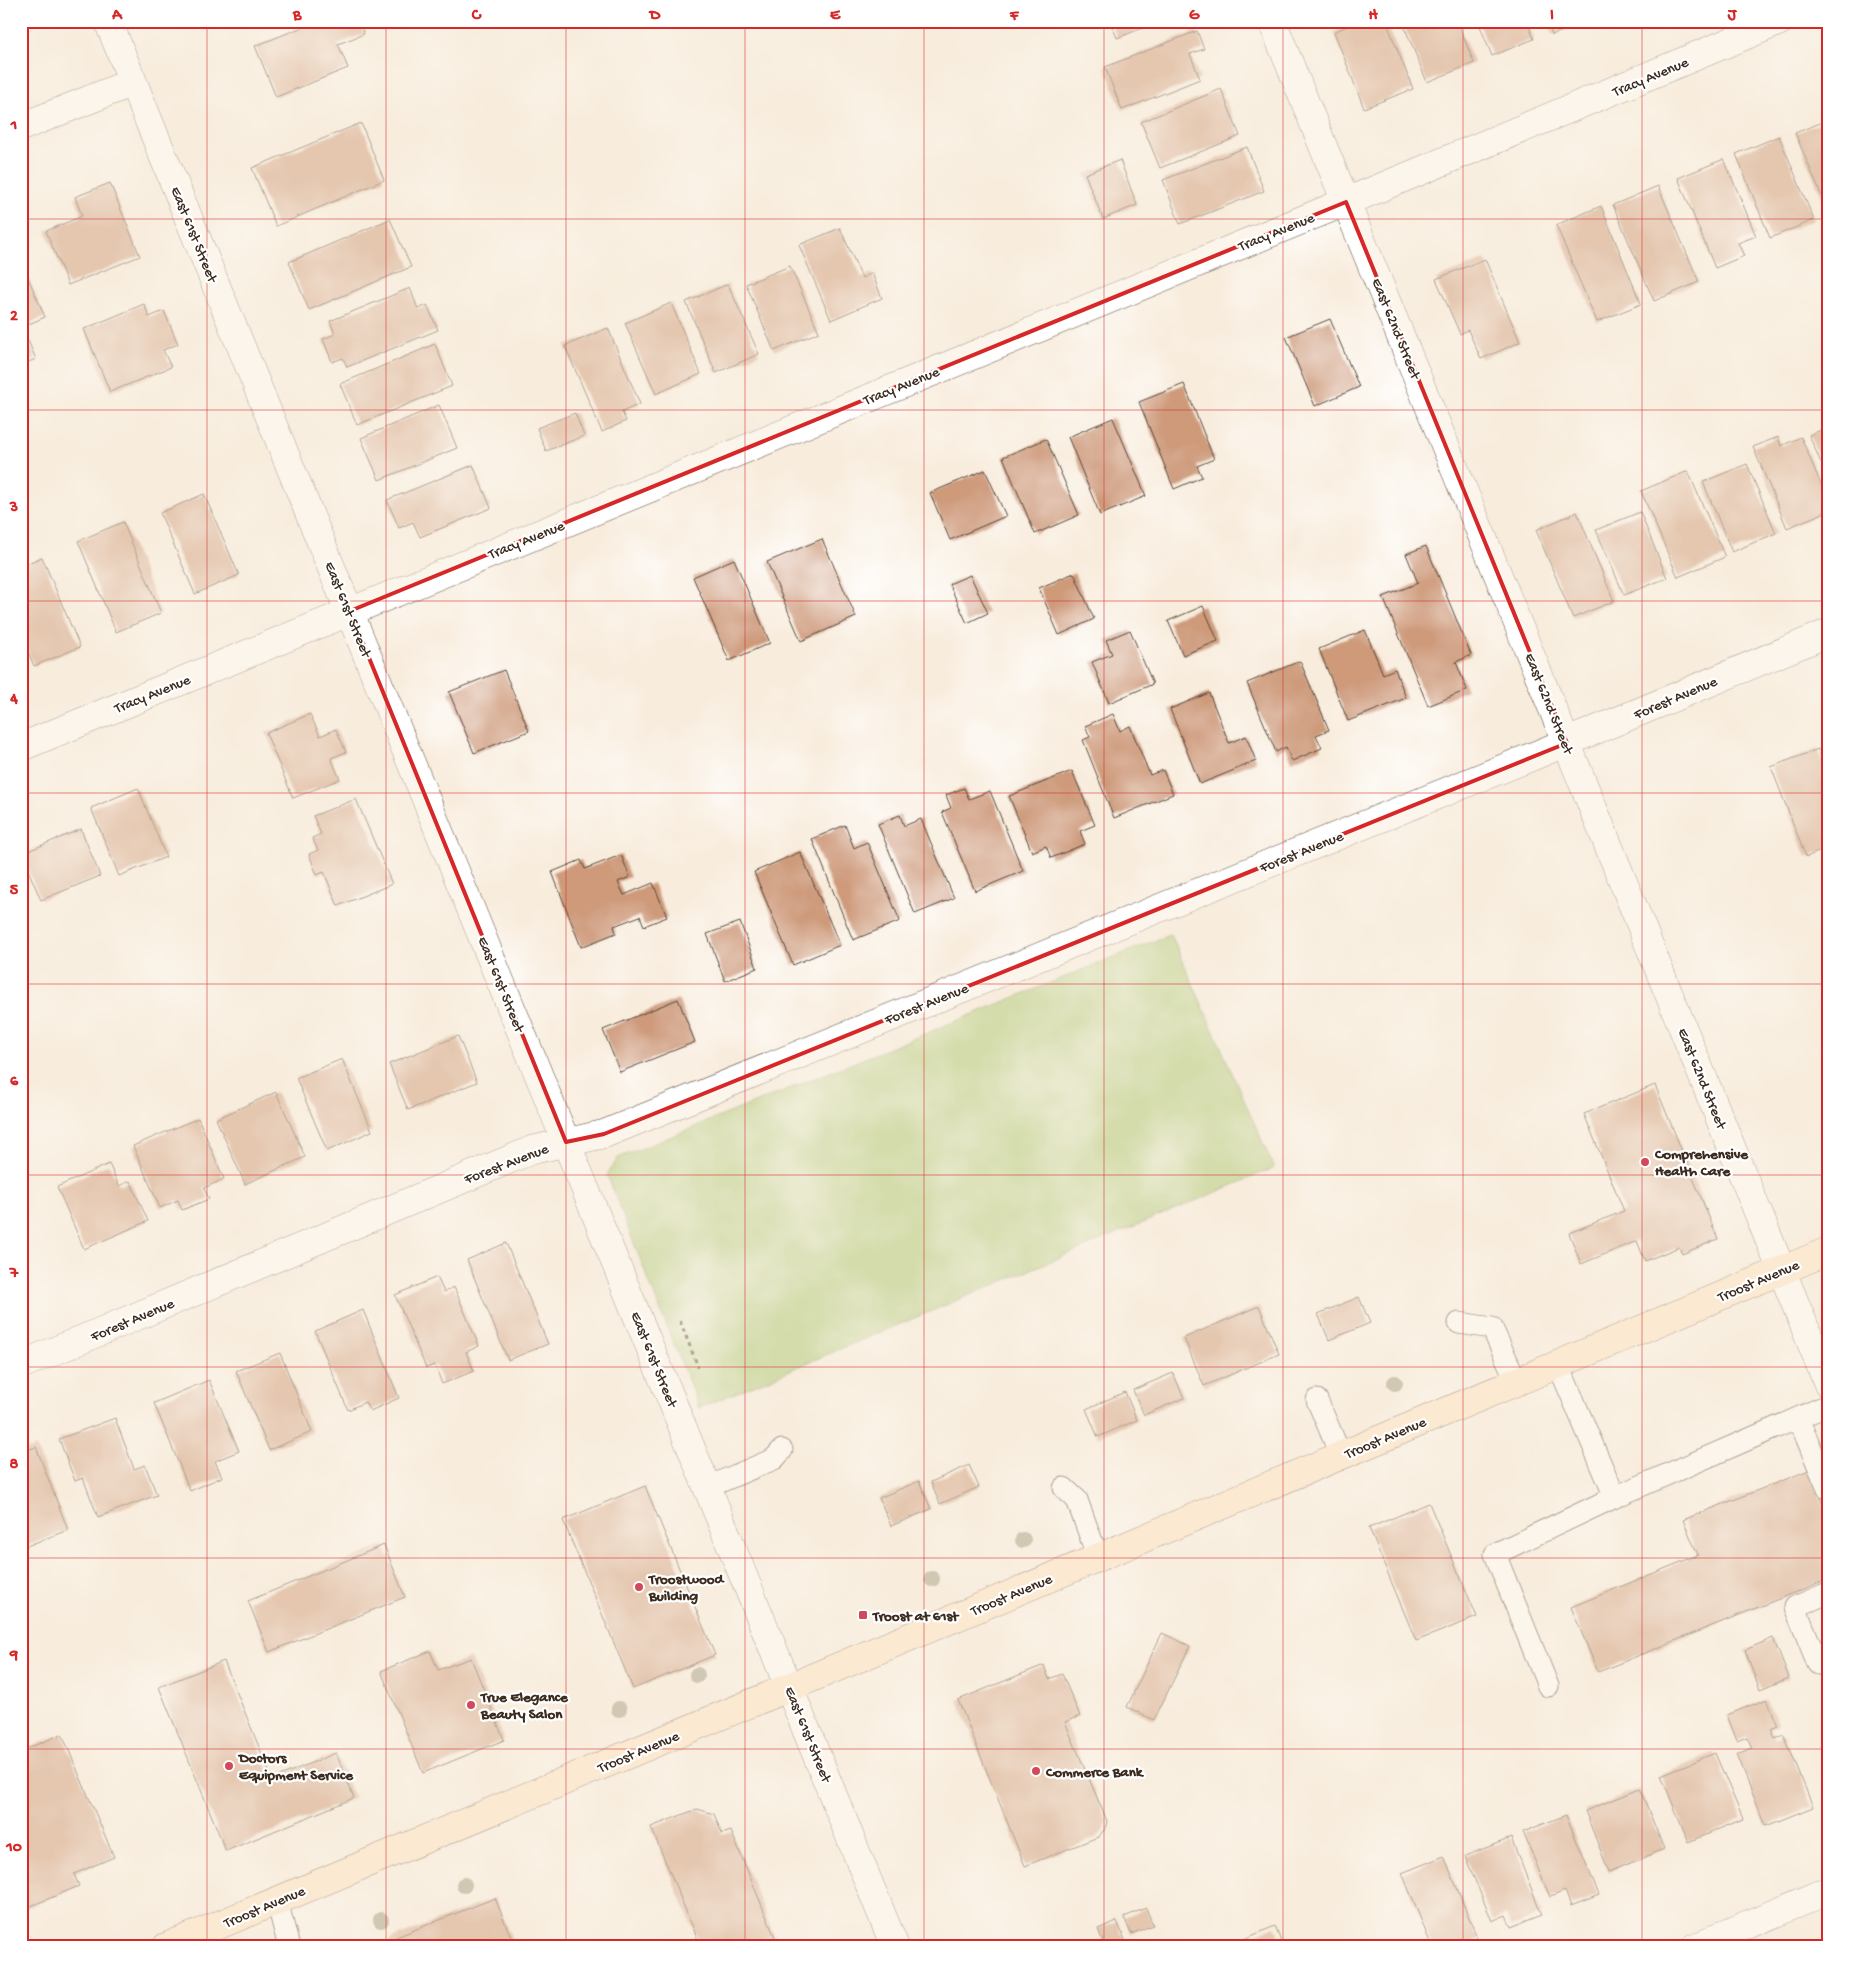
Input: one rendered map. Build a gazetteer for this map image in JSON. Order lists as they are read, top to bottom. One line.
{"streets":{"main road":["Troost Avenue"],"street":["Tracy Avenue","East 61st Street","East 62nd Street","Forest Avenue"]},"crossings":[["Tracy Avenue","East 61st Street"],["Tracy Avenue","East 62nd Street"],["East 61st Street","Forest Avenue"],["East 61st Street","Troost Avenue"],["East 62nd Street","Forest Avenue"],["East 62nd Street","Troost Avenue"]],"places":{"other":["Comprehensive Health Care","Troostwood Building","True Elegance Beauty Salon","Doctors Equipment Service","Commerce Bank"],"transit":["Troost at 61st"]},"grid":{"columns":["A","B","C","D","E","F","G","H","I","J"],"rows":["1","2","3","4","5","6","7","8","9","10"]}}
